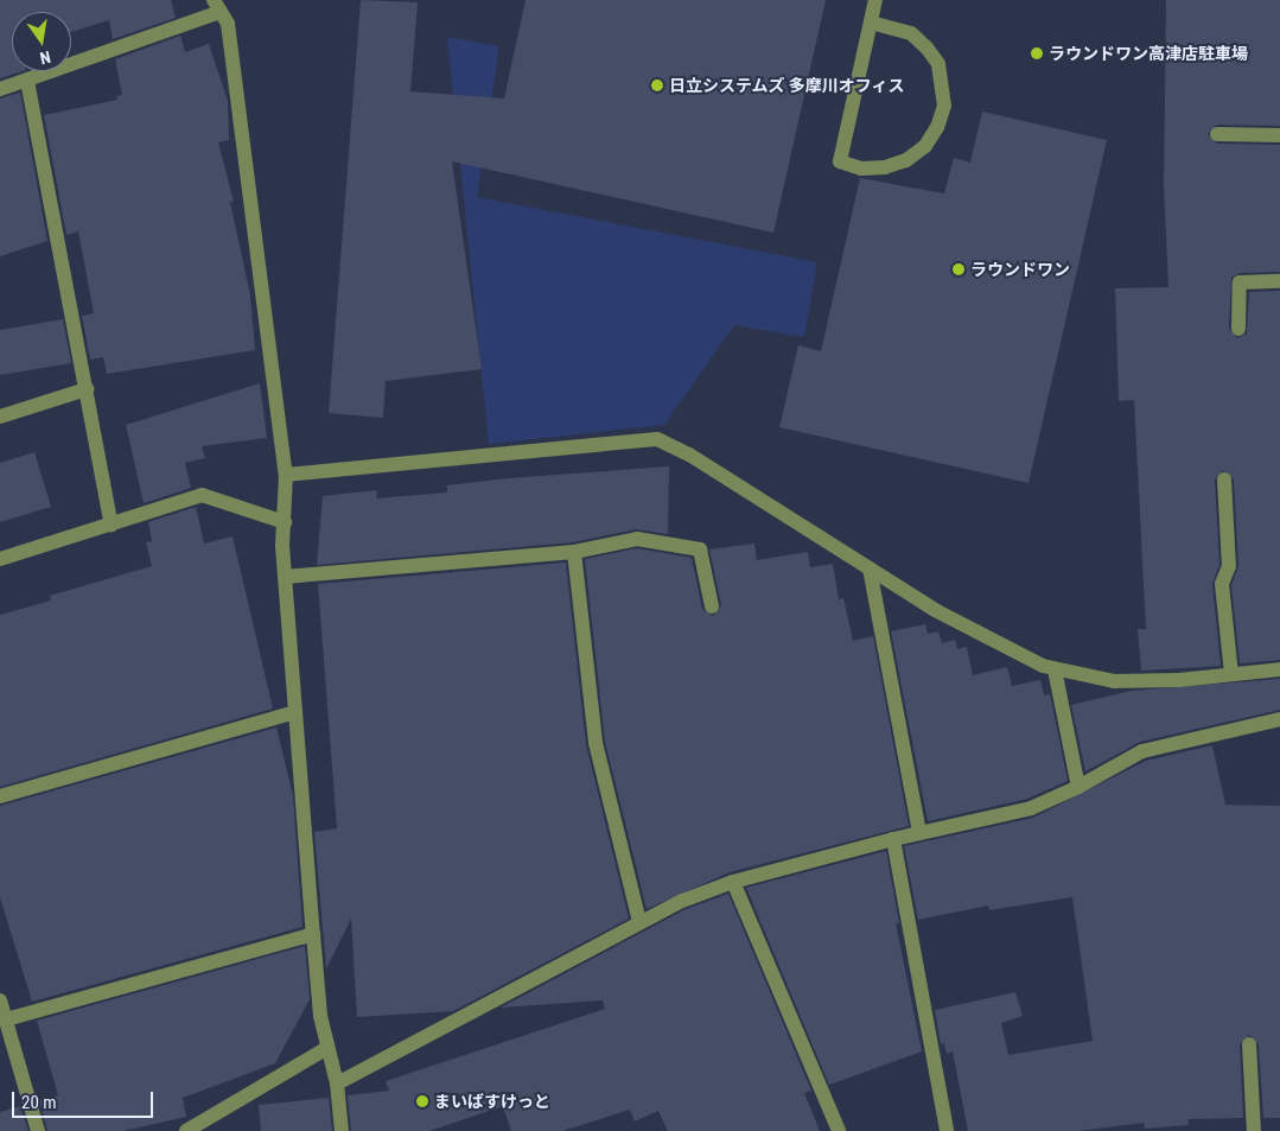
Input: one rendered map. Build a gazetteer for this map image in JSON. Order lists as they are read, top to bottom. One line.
{"places":["ラウンドワン高津店駐車場","日立システムズ 多摩川オフィス","ラウンドワン","まいばすけっと"],"scale_bar":"20 m","north":"bottom"}
